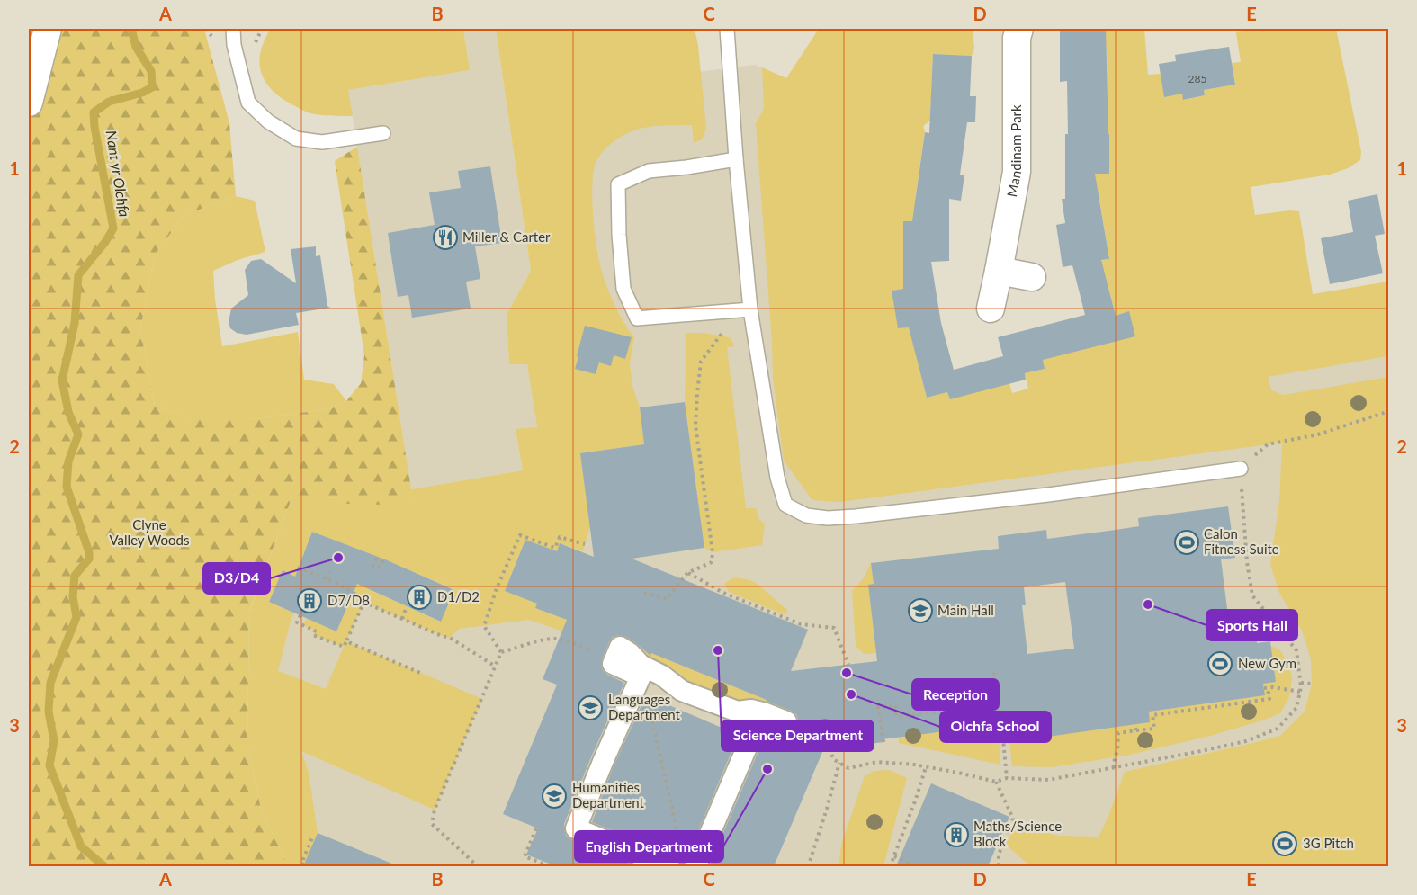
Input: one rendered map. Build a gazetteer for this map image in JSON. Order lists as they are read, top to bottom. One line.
{"streets":{"street":["Mandinam Park"]},"water":["Nant yr Olchfa"],"parks":["Clyne Valley Woods"],"places":{"restaurant":["Miller & Carter"],"sports":["Calon Fitness Suite","New Gym","3G Pitch"],"other":["D3/D4","Sports Hall","Science Department","Reception","Olchfa School","English Department"],"building":["D1/D2","D7/D8","Maths/Science Block"],"school or university":["Main Hall","Languages Department","Humanities Department"]},"house_numbers":["285"],"grid":{"columns":["A","B","C","D","E"],"rows":["1","2","3"]}}
